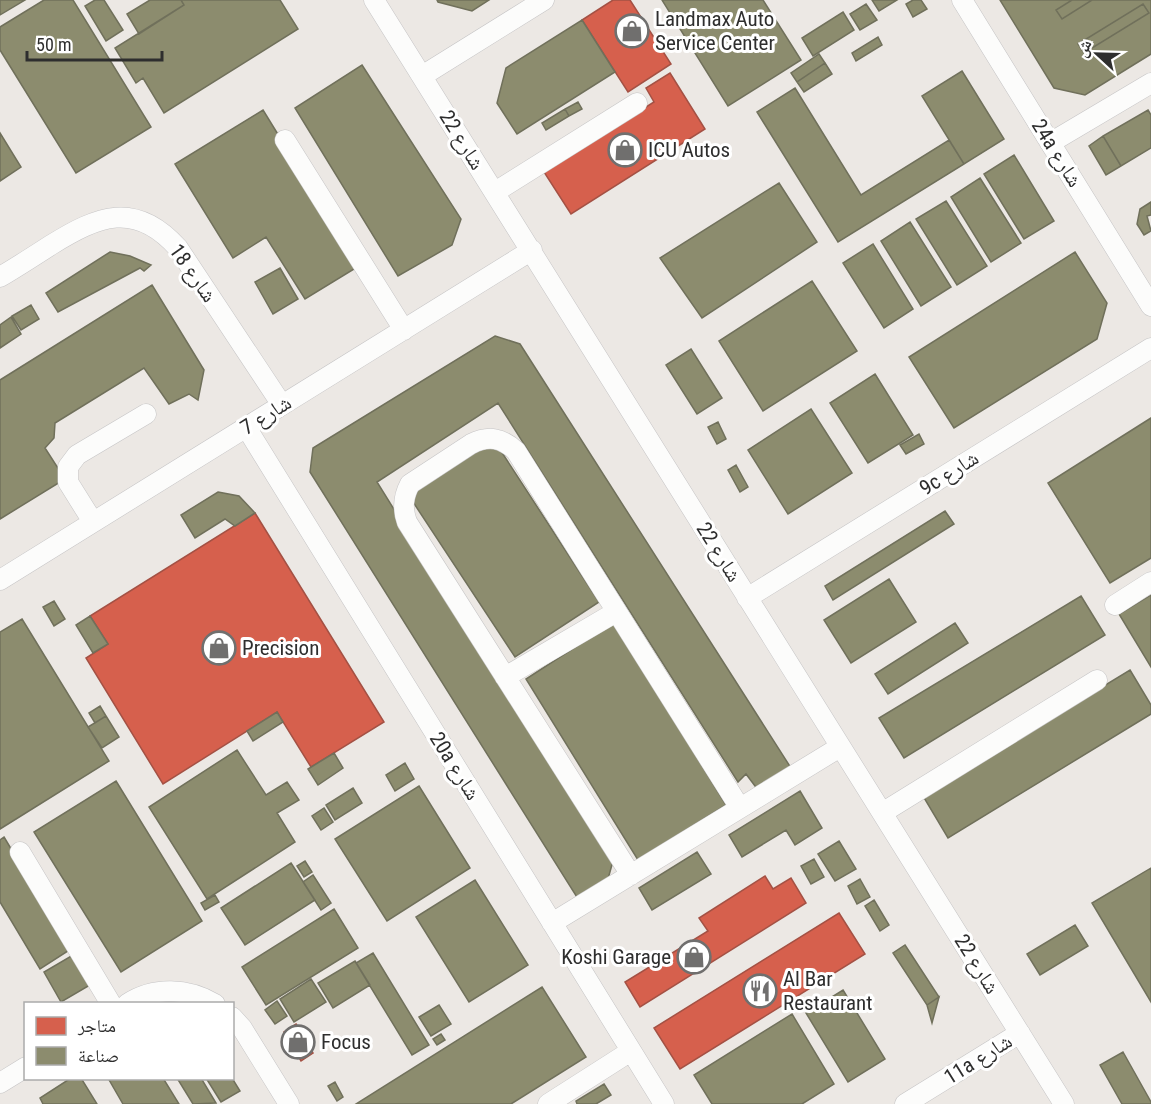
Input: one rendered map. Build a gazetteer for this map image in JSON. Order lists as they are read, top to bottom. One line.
{"streets":{"street":["شارع 22","24a شارع","شارع 18","شارع 7","9c شارع","20a شارع","11a شارع"]},"crossings":[["شارع 22","شارع 7"],["شارع 22","9c شارع"],["شارع 22","11a شارع"],["شارع 18","شارع 7"],["شارع 7","20a شارع"]],"places":{"shop":["Landmax Auto Service Center","ICU Autos","Precision","Koshi Garage","Focus"],"restaurant":["Al Bar Restaurant"]},"legend":["متاجر","صناعة"],"scale_bar":"50 m","north":"left"}
